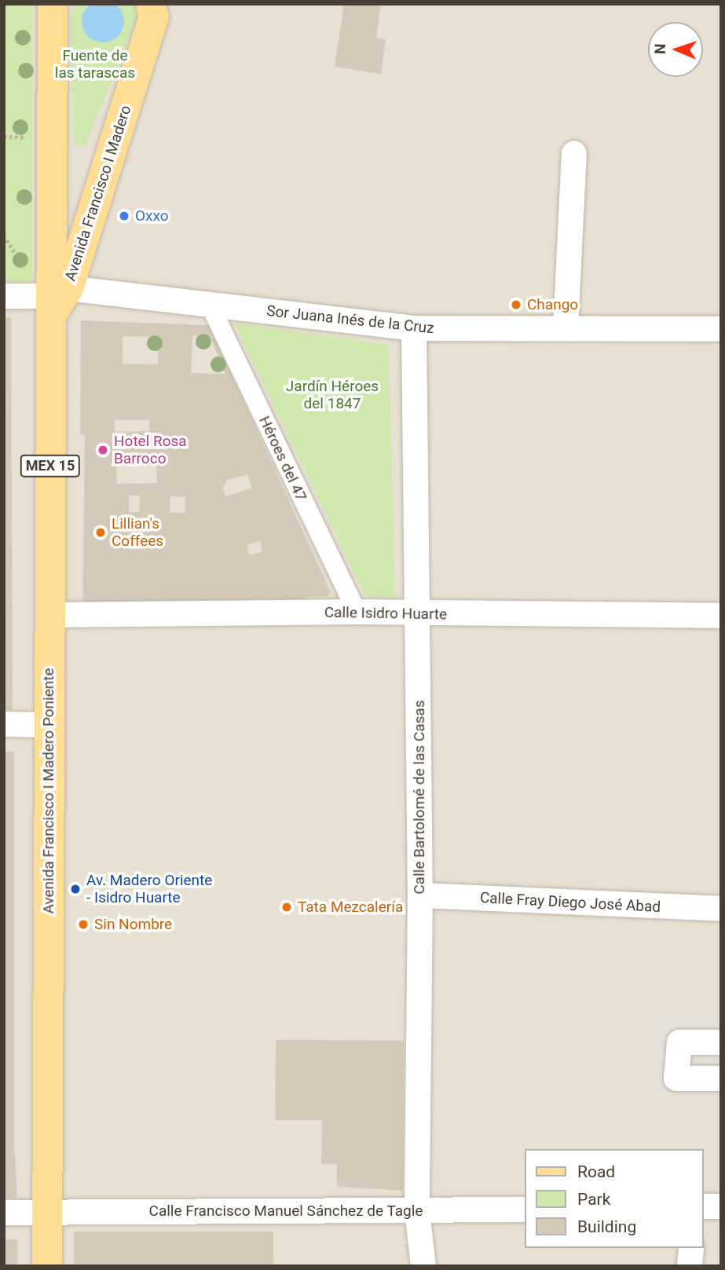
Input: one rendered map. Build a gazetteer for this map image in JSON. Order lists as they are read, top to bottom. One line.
{"streets":{"main road":["Avenida Francisco I Madero","MEX 15","Avenida Francisco I Madero Poniente"],"street":["Sor Juana Inés de la Cruz","Héroes del 47","Calle Isidro Huarte","Calle Bartolomé de las Casas","Calle Fray Diego José Abad","Calle Francisco Manuel Sánchez de Tagle"]},"crossings":[["Avenida Francisco I Madero","Sor Juana Inés de la Cruz"],["Avenida Francisco I Madero","Avenida Francisco I Madero Poniente"],["Sor Juana Inés de la Cruz","Héroes del 47"],["Sor Juana Inés de la Cruz","Avenida Francisco I Madero Poniente"],["Sor Juana Inés de la Cruz","Calle Bartolomé de las Casas"],["Héroes del 47","Calle Isidro Huarte"],["Calle Isidro Huarte","Avenida Francisco I Madero Poniente"],["Calle Isidro Huarte","Calle Bartolomé de las Casas"],["Avenida Francisco I Madero Poniente","Calle Francisco Manuel Sánchez de Tagle"],["Calle Bartolomé de las Casas","Calle Fray Diego José Abad"],["Calle Bartolomé de las Casas","Calle Francisco Manuel Sánchez de Tagle"]],"parks":["Fuente de las tarascas","Jardín Héroes del 1847"],"places":["Oxxo","Chango","Hotel Rosa Barroco","Lillian's Coffees","Av. Madero Oriente - Isidro Huarte","Tata Mezcalería","Sin Nombre"],"legend":["Road","Park","Building"],"north":"left"}
